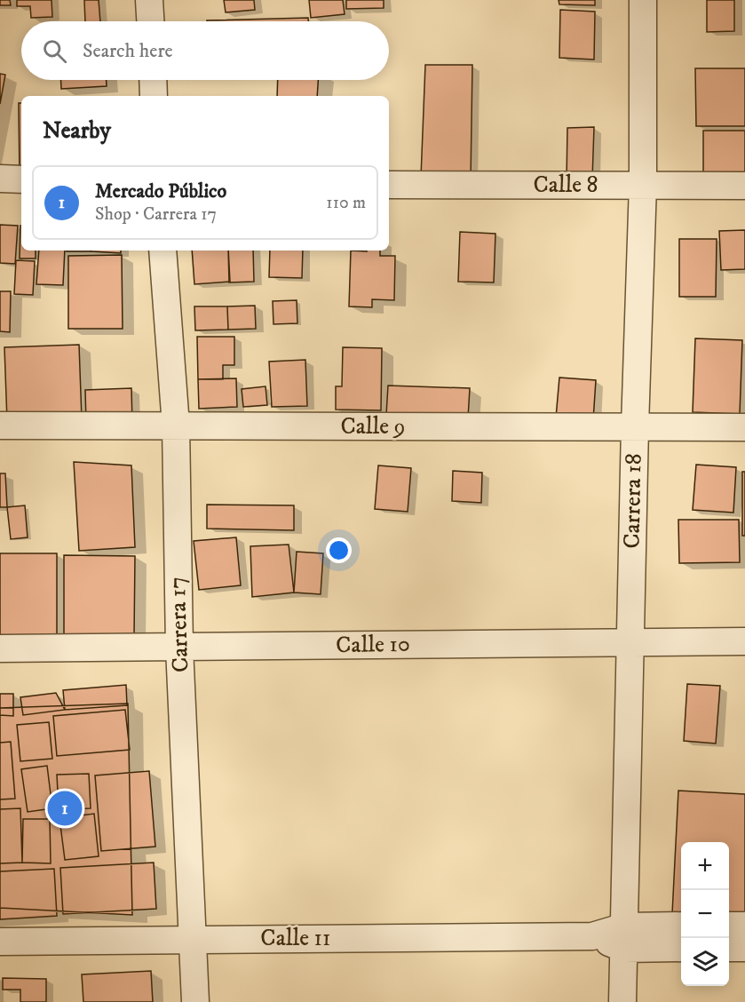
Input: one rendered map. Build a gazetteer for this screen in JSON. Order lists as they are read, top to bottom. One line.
{"streets":{"street":["Calle 8","Calle 9","Carrera 18","Carrera 17","Calle 10","Calle 11"]},"crossings":[["Calle 8","Carrera 18"],["Calle 9","Carrera 18"],["Calle 9","Carrera 17"],["Carrera 18","Calle 10"],["Carrera 18","Calle 11"],["Carrera 17","Calle 10"],["Carrera 17","Calle 11"]],"page":{"search":"Search here","heading":"Nearby","list":[{"mark":"1","name":"Mercado Público","note":"Shop · Carrera 17","value":"110 m"}],"pins":"1","map_buttons":["+","−"]}}
